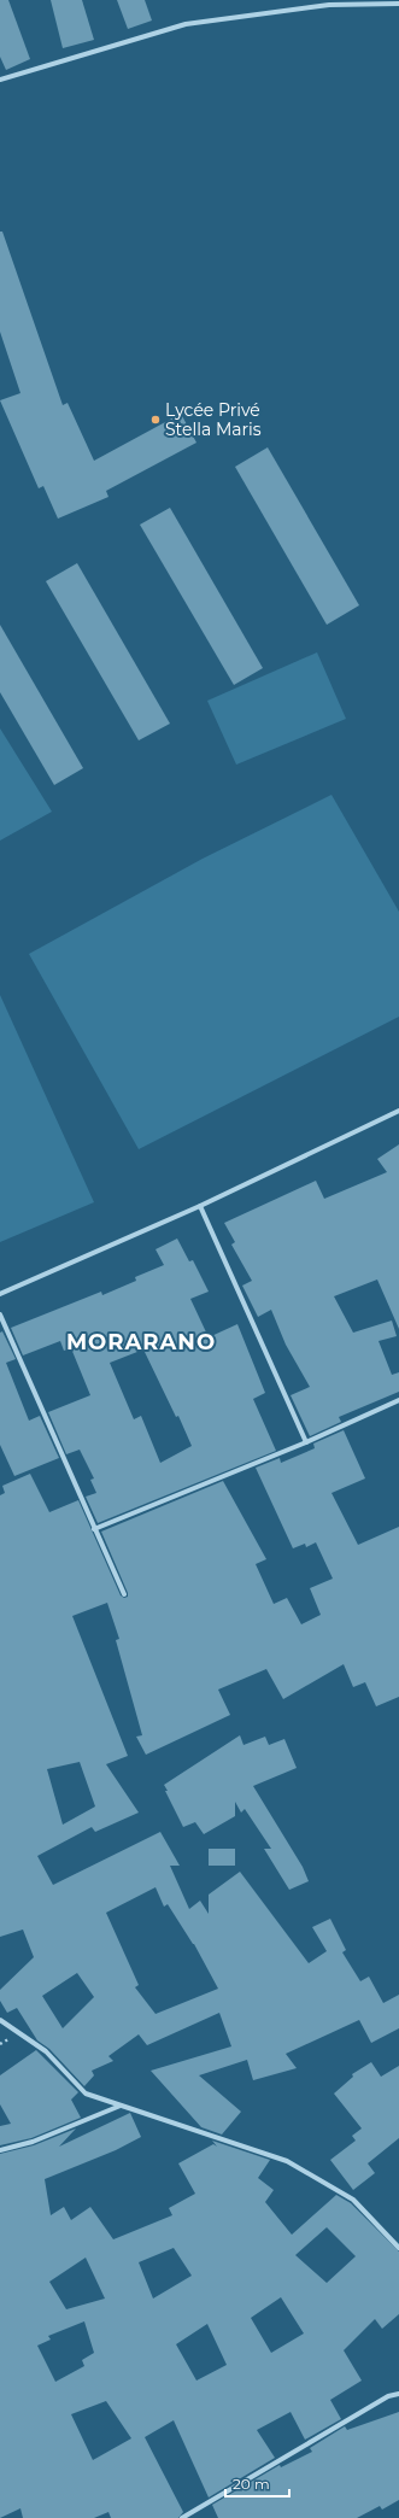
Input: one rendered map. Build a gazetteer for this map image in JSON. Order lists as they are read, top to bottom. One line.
{"districts":["MORARANO"],"places":["Lycée Privé Stella Maris"],"scale_bar":"20 m"}
